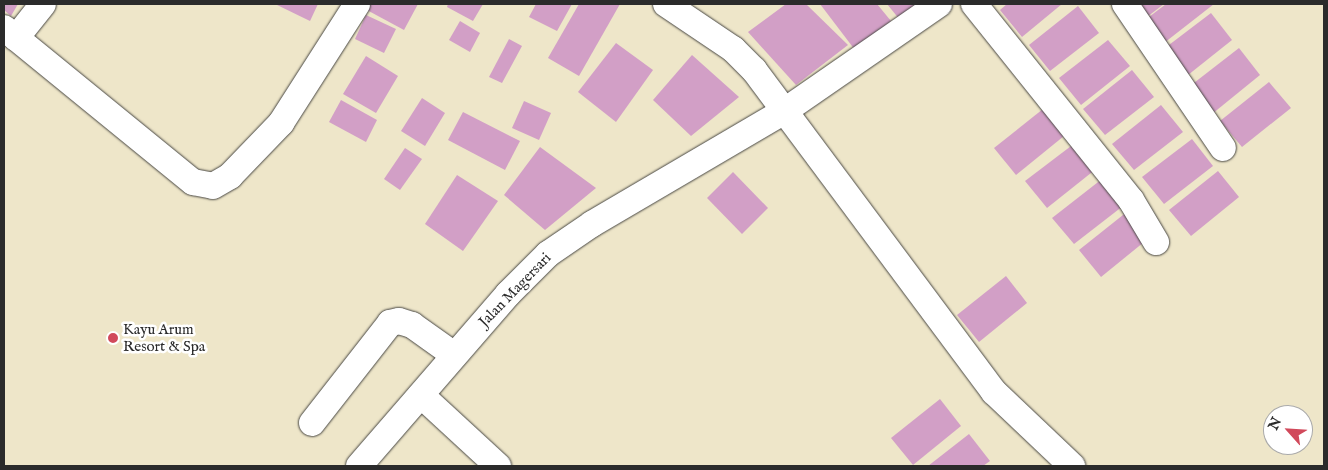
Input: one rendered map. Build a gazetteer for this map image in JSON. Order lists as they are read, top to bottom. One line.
{"streets":{"street":["Jalan Magersari"]},"places":["Kayu Arum Resort & Spa"],"north":"top left"}
